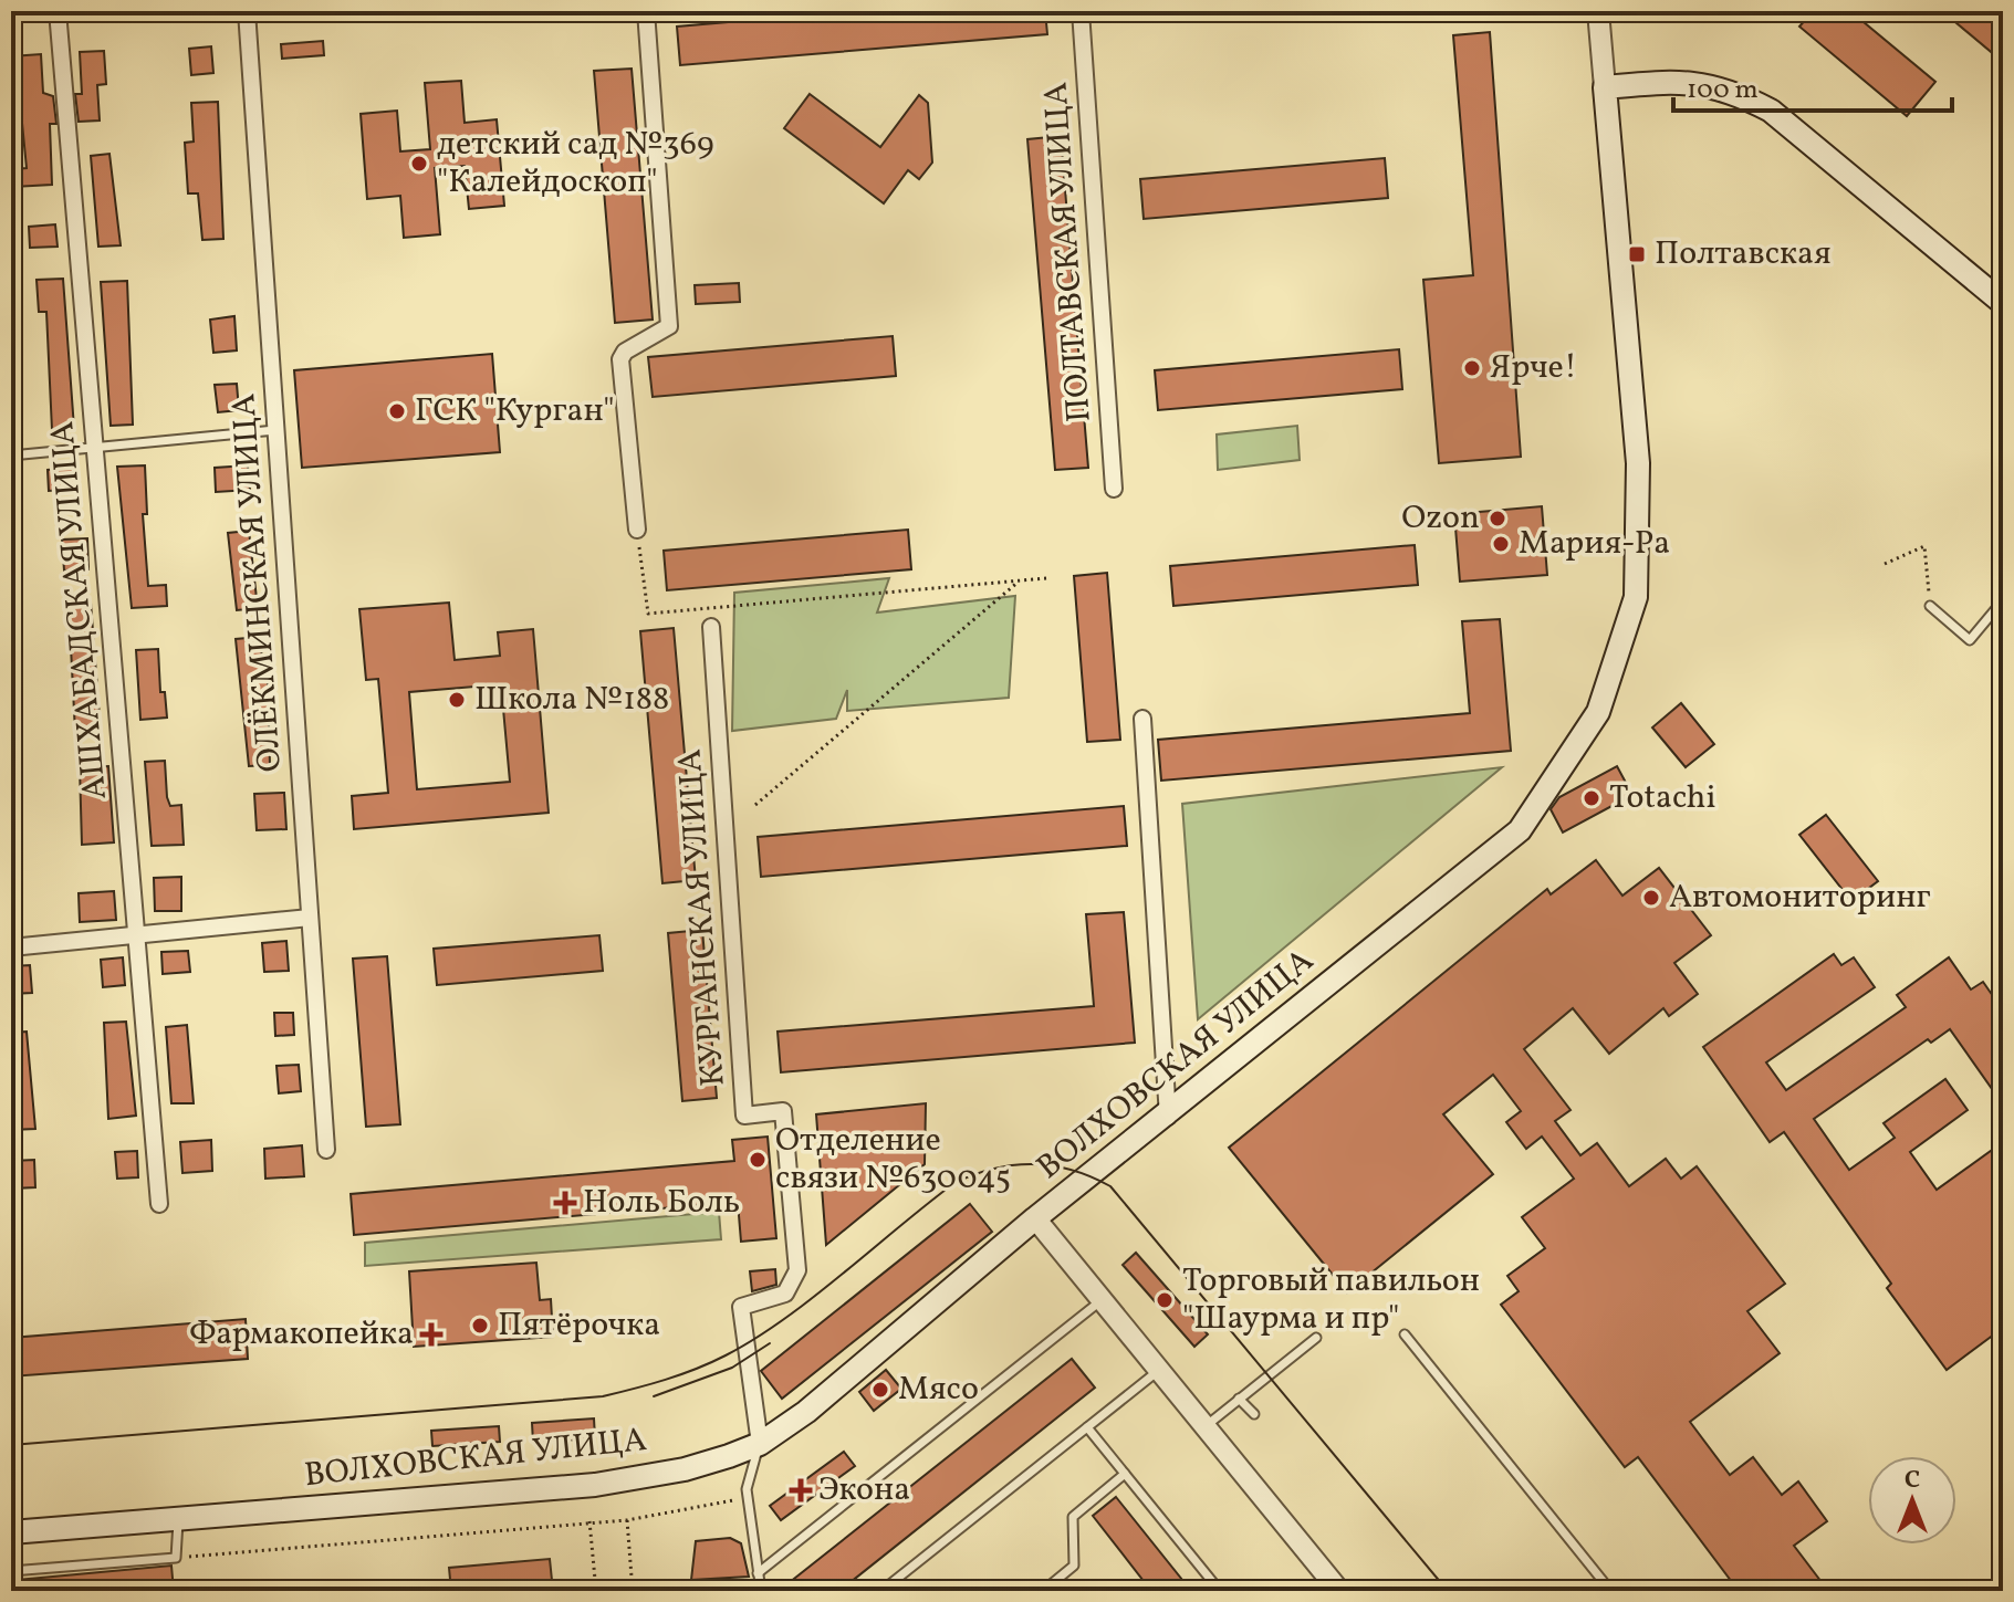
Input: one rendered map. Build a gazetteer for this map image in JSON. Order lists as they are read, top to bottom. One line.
{"streets":{"main road":["ВОЛХОВСКАЯ УЛИЦА"],"street":["ПОЛТАВСКАЯ УЛИЦА","ОЛЁКМИНСКАЯ УЛИЦА","АШХАБАДСКАЯ УЛИЦА","КУРГАНСКАЯ УЛИЦА"]},"crossings":[["КУРГАНСКАЯ УЛИЦА","ВОЛХОВСКАЯ УЛИЦА"]],"places":{"other":["детский сад №369 \"Калейдоскоп\"","Ярче!","ГСК \"Курган\"","Ozon","Мария-Ра","Школа №188","Totachi","Автомониторинг","Отделение связи №630045","Торговый павильон \"Шаурма и пр\"","Пятёрочка","Мясо"],"transit":["Полтавская"],"health":["Ноль Боль","Фармакопейка","Экона"]},"scale_bar":"100 m","north":"top"}
